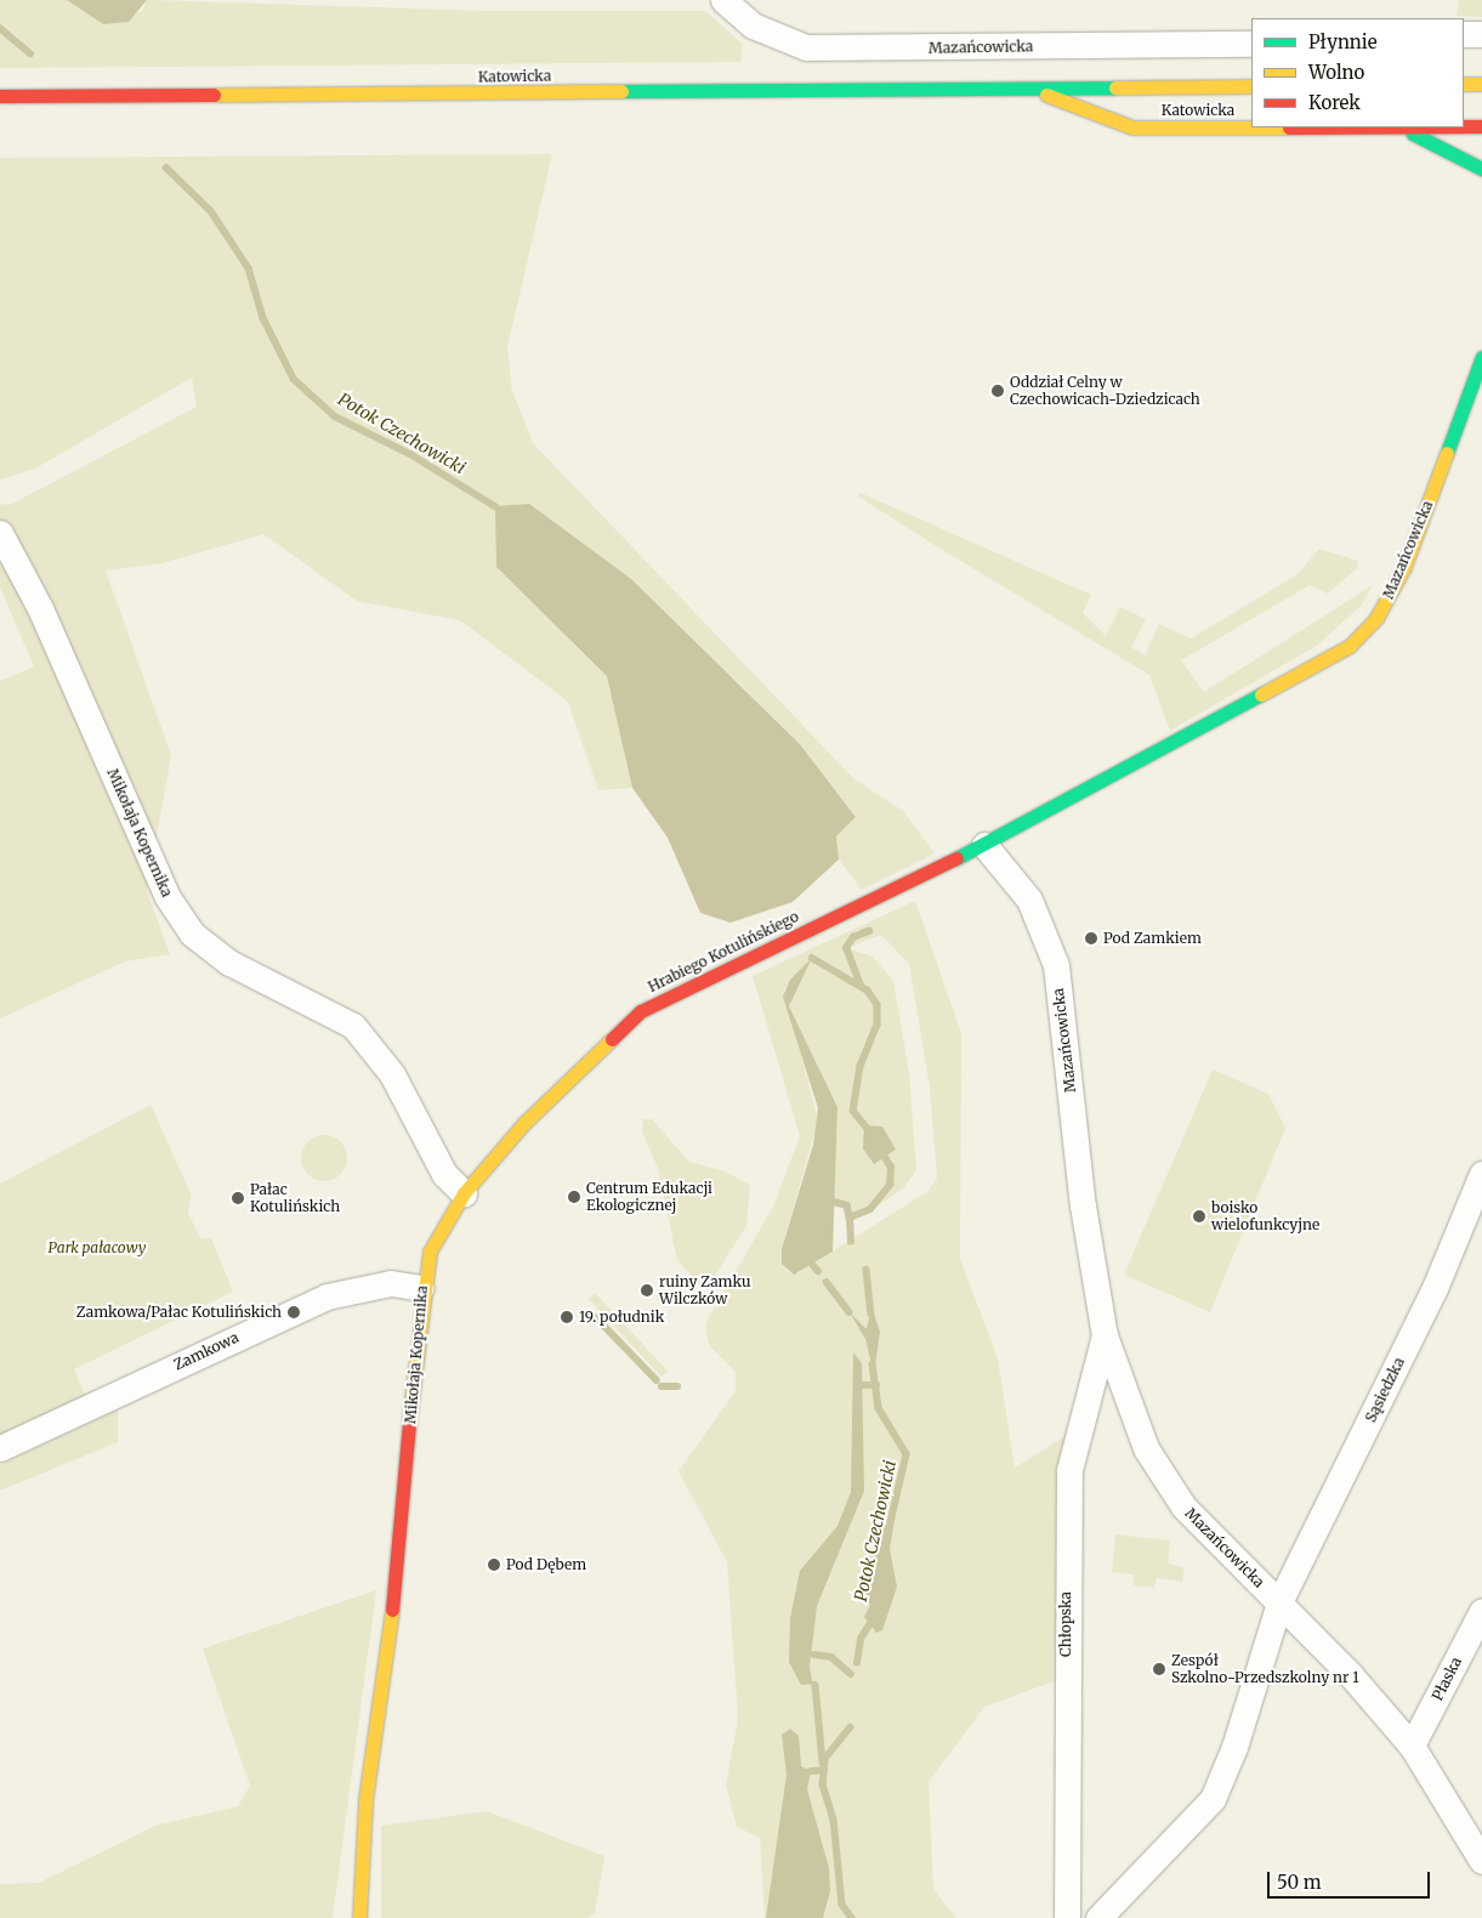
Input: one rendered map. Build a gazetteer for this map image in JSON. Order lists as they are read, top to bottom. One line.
{"streets":{"street":["Mazańcowicka","Katowicka","Mikołaja Kopernika","Hrabiego Kotulińskiego","Zamkowa","Sąsiedzka","Chłopska","Płaska"]},"crossings":[["Mazańcowicka","Hrabiego Kotulińskiego"],["Mazańcowicka","Sąsiedzka"],["Mazańcowicka","Chłopska"],["Mazańcowicka","Płaska"],["Mikołaja Kopernika","Hrabiego Kotulińskiego"],["Mikołaja Kopernika","Zamkowa"]],"water":["Potok Czechowicki"],"parks":["Park pałacowy"],"places":["Oddział Celny w Czechowicach-Dziedzicach","Pod Zamkiem","Centrum Edukacji Ekologicznej","Pałac Kotulińskich","boisko wielofunkcyjne","ruiny Zamku Wilczków","Zamkowa/Pałac Kotulińskich","19. południk","Pod Dębem","Zespół Szkolno-Przedszkolny nr 1"],"legend":["Płynnie","Wolno","Korek"],"scale_bar":"50 m"}
